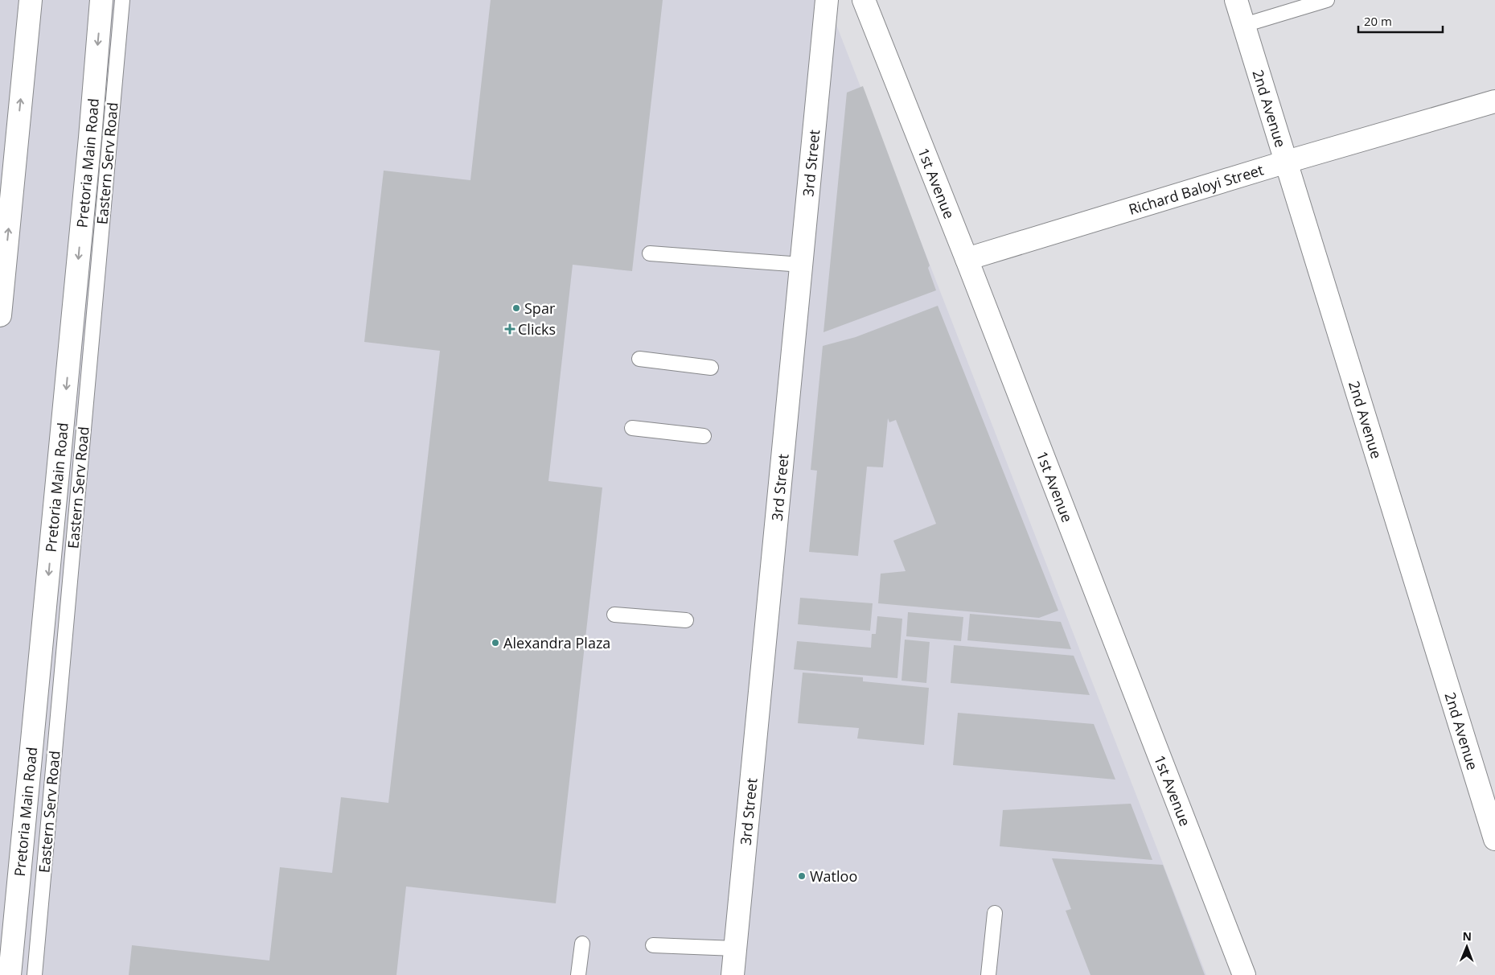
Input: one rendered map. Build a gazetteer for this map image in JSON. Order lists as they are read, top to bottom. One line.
{"streets":{"street":["2nd Avenue","Pretoria Main Road","3rd Street","1st Avenue","Richard Baloyi Street"],"lane":["Eastern Serv Road"]},"crossings":[["2nd Avenue","Richard Baloyi Street"],["1st Avenue","Richard Baloyi Street"]],"places":{"other":["Spar","Alexandra Plaza","Watloo"],"health":["Clicks"]},"scale_bar":"20 m","north":"top"}
